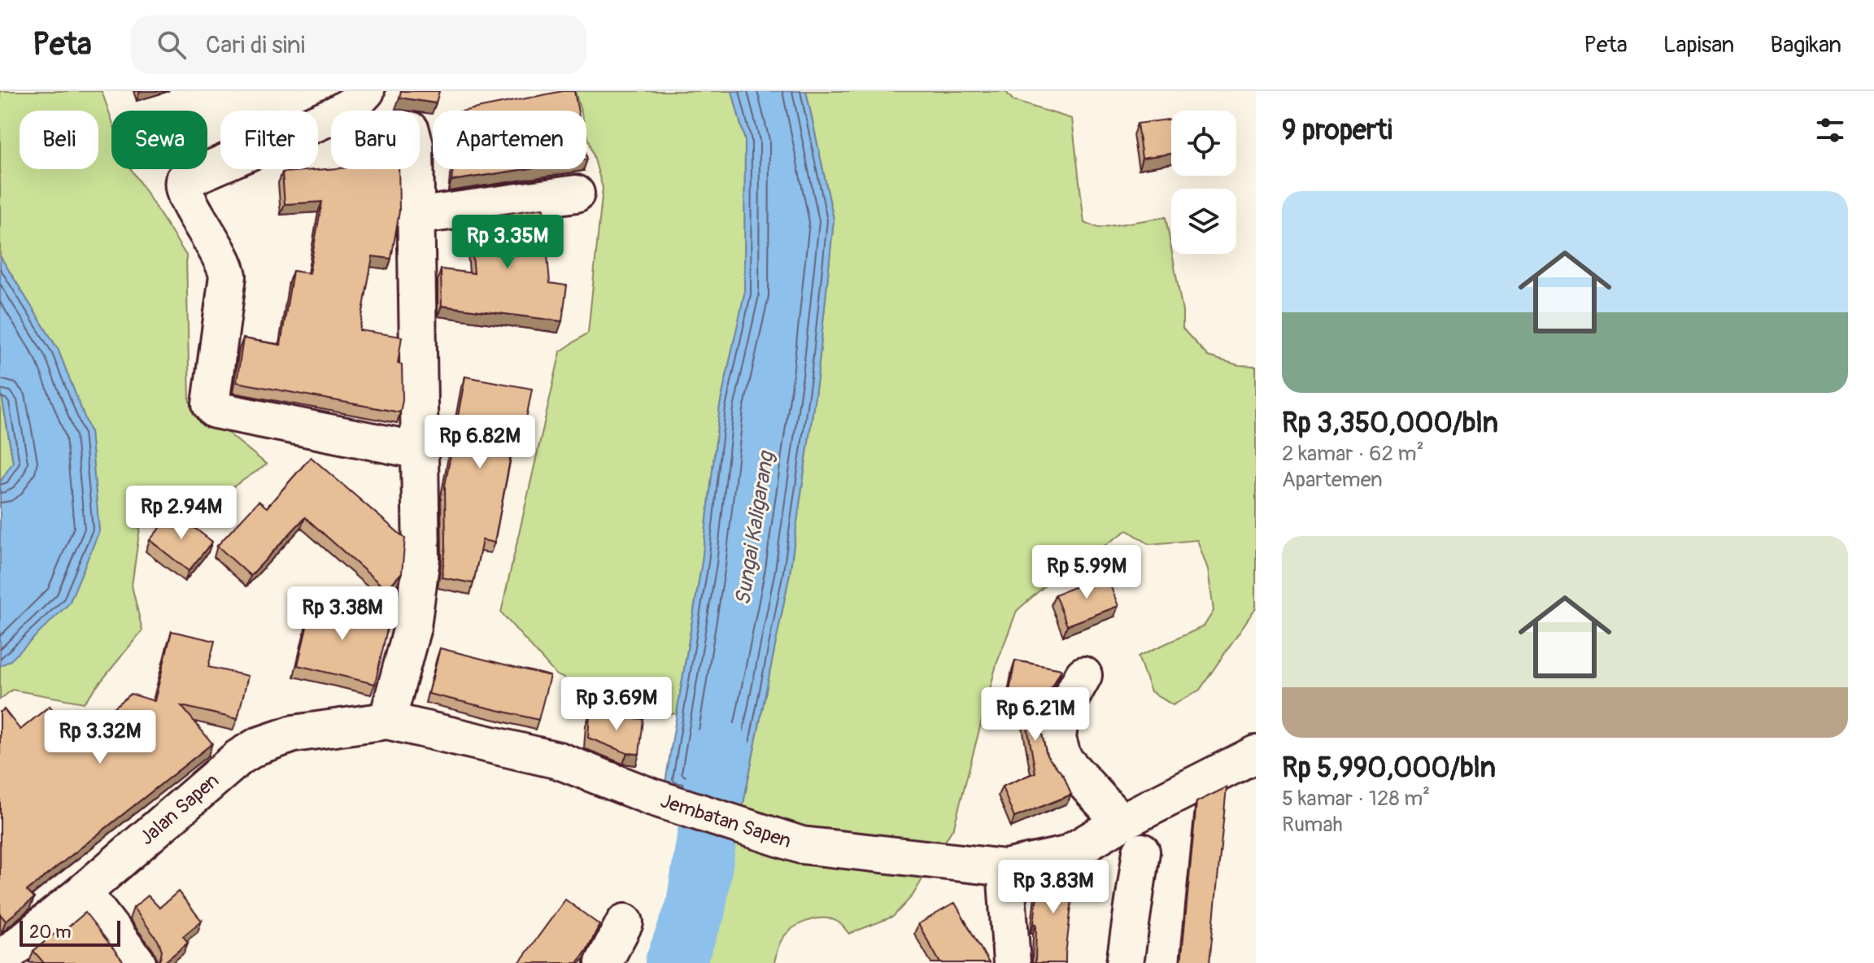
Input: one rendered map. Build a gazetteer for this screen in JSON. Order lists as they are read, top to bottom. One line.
{"streets":{"street":["Jalan Sapen","Jembatan Sapen"]},"crossings":[["Jalan Sapen","Jembatan Sapen"]],"water":["Sungai Kaligarang"],"scale_bar":"20 m","page":{"header":"Peta","search":"Cari di sini","nav":["Peta","Lapisan","Bagikan"],"heading":"9 properti","chip":["Beli","Sewa","Filter","Baru","Apartemen"],"list":[{"name":"Rp 3,350,000/bln","note":"2 kamar · 62 m² · Apartemen"},{"name":"Rp 5,990,000/bln","note":"5 kamar · 128 m² · Rumah"}],"price":["Rp 3.35M","Rp 6.82M","Rp 2.94M","Rp 5.99M","Rp 3.38M","Rp 3.69M","Rp 6.21M","Rp 3.32M","Rp 3.83M"],"scale":"20 m"}}
